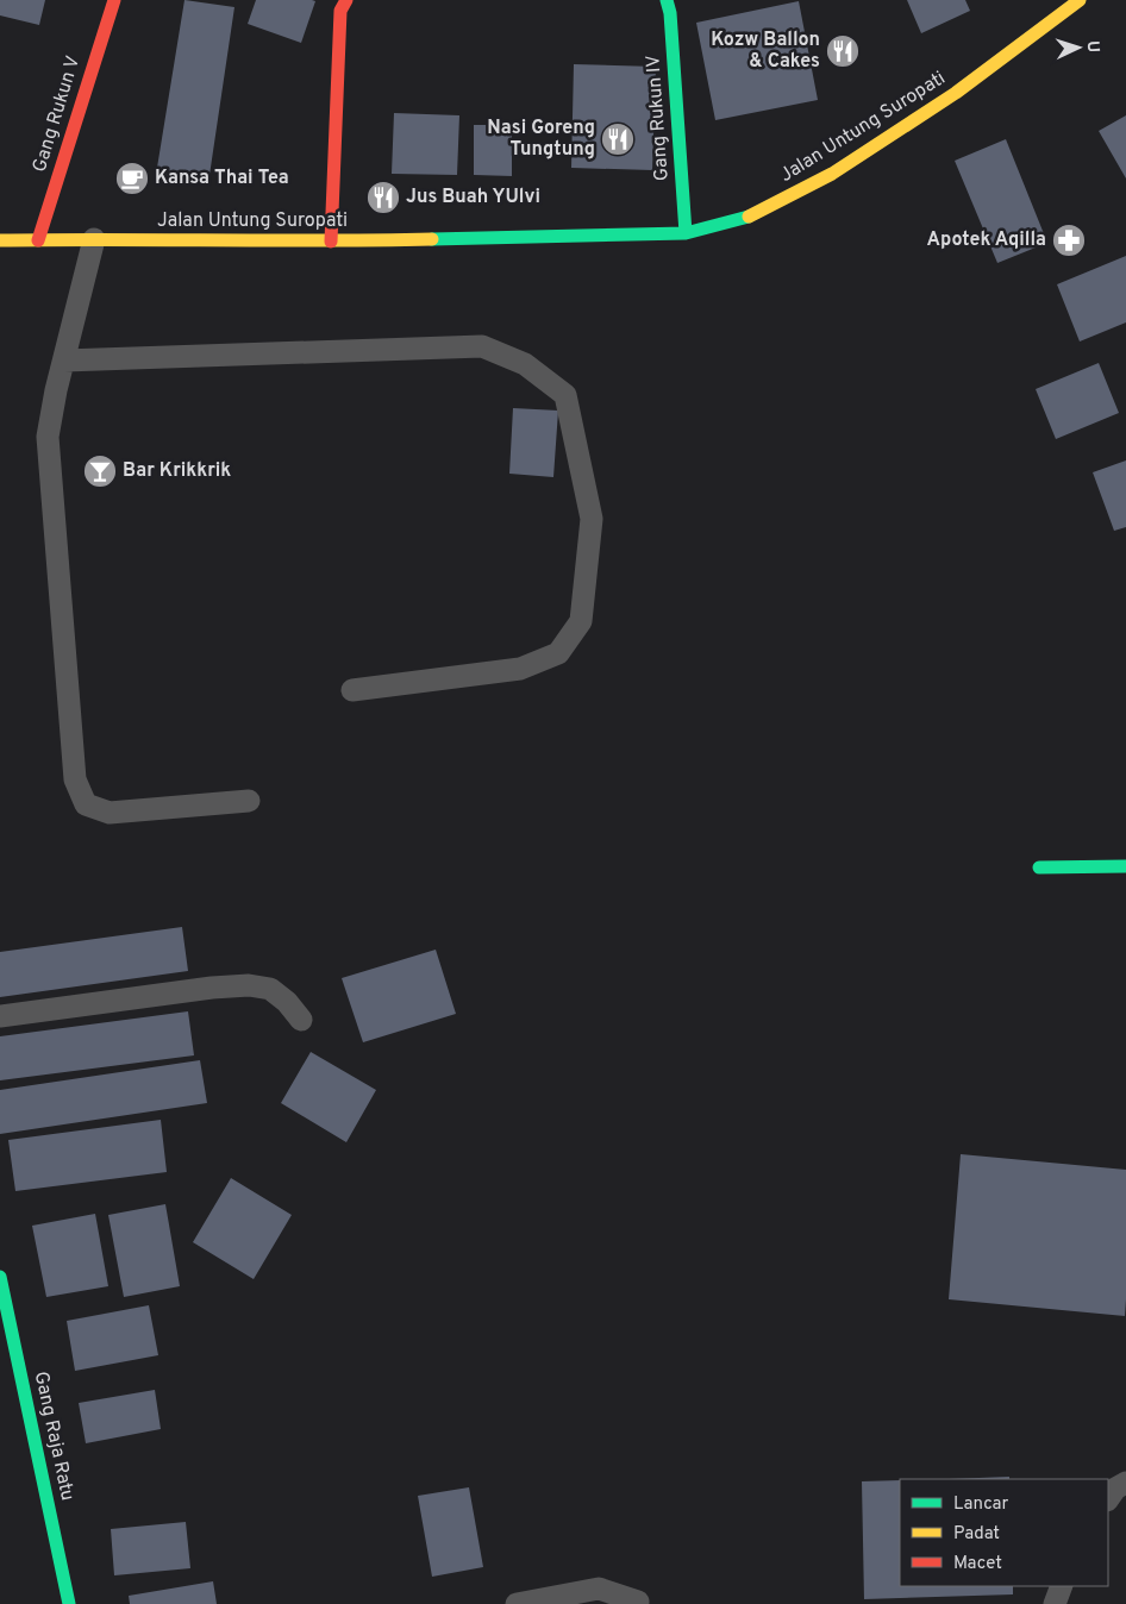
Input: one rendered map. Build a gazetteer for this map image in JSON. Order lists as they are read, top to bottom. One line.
{"streets":{"street":["Gang Rukun V","Gang Rukun IV","Jalan Untung Suropati","Gang Raja Ratu"]},"crossings":[["Gang Rukun V","Jalan Untung Suropati"],["Gang Rukun IV","Jalan Untung Suropati"]],"places":{"restaurant":["Kozw Ballon & Cakes","Nasi Goreng Tungtung","Jus Buah YUlvi"],"cafe":["Kansa Thai Tea"],"pharmacy":["Apotek Aqilla"],"bar":["Bar Krikkrik"]},"legend":["Lancar","Padat","Macet"],"north":"right"}
